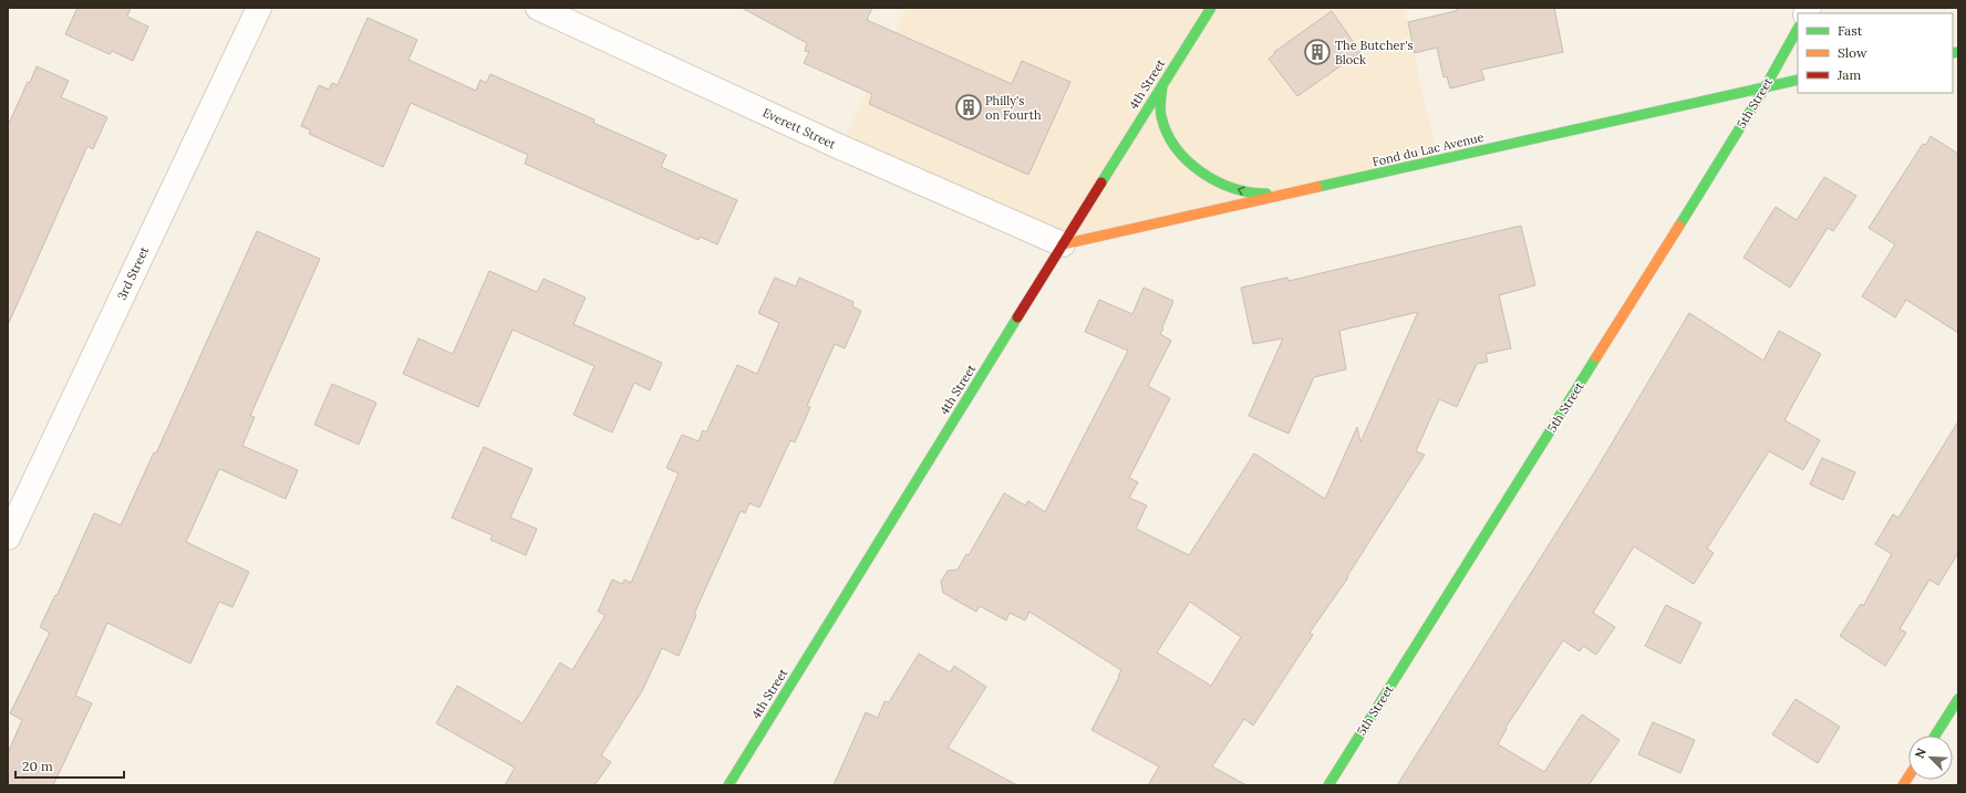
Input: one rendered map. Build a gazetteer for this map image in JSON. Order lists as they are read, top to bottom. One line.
{"streets":{"street":["4th Street","5th Street","Everett Street","Fond du Lac Avenue","3rd Street"]},"crossings":[["4th Street","Everett Street"],["4th Street","Fond du Lac Avenue"],["5th Street","Fond du Lac Avenue"],["Everett Street","Fond du Lac Avenue"]],"places":{"building":["The Butcher's Block","Philly's on Fourth"]},"legend":["Fast","Slow","Jam"],"scale_bar":"20 m","north":"top left"}
